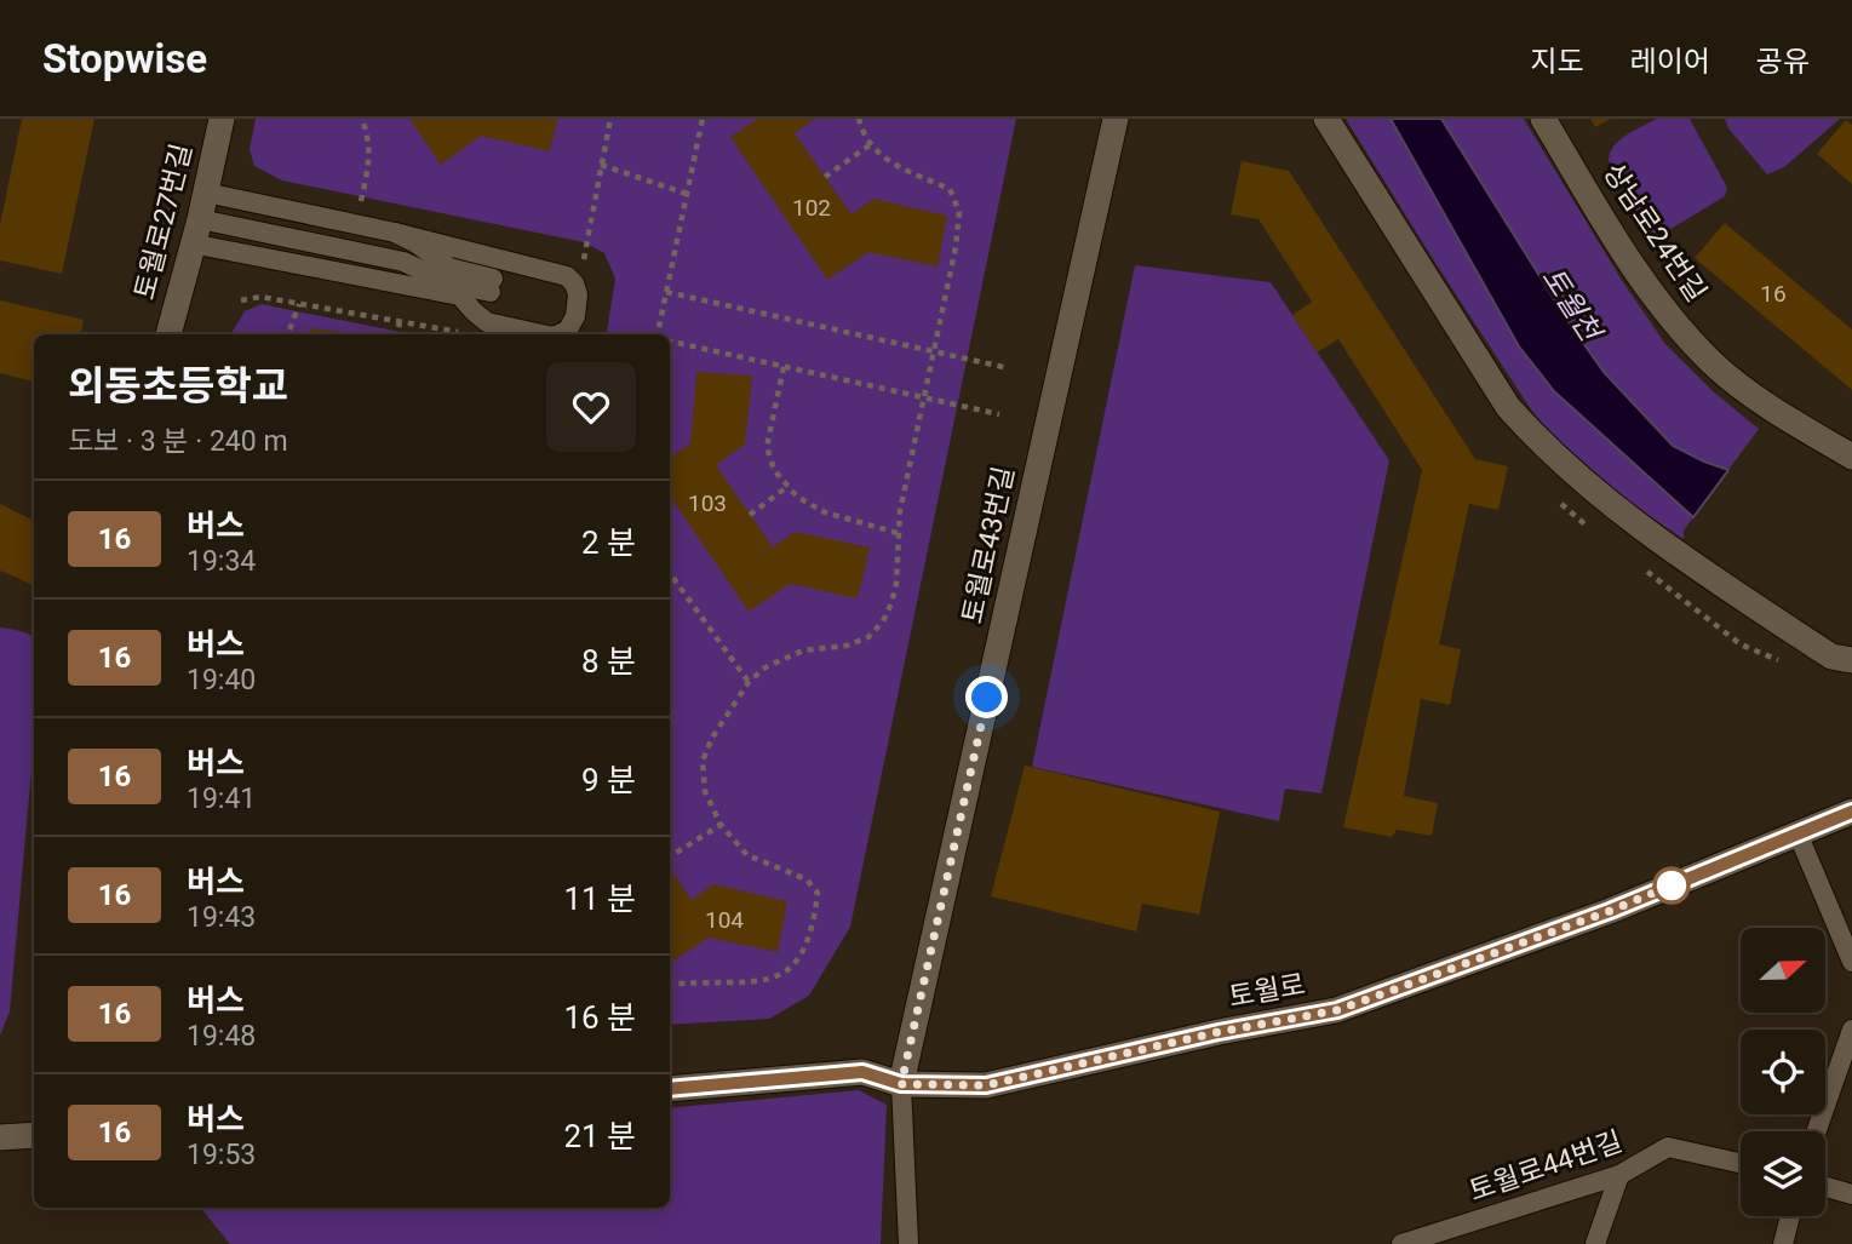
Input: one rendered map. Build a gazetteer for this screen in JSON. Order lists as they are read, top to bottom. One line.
{"streets":{"street":["토월로27번길","상남로24번길","토월로43번길","토월로"],"lane":["토월로44번길"]},"crossings":[["토월로43번길","토월로"]],"water":["토월천"],"lines":["bus line 16"],"house_numbers":["102","16","103","104"],"north":"right","page":{"header":"Stopwise","nav":["지도","레이어","공유"],"heading":["외동초등학교","도보 · 3 분 · 240 m"],"list":[{"mark":"16","name":"버스","note":"19:34","value":"2 분"},{"mark":"16","name":"버스","note":"19:40","value":"8 분"},{"mark":"16","name":"버스","note":"19:41","value":"9 분"},{"mark":"16","name":"버스","note":"19:43","value":"11 분"},{"mark":"16","name":"버스","note":"19:48","value":"16 분"},{"mark":"16","name":"버스","note":"19:53","value":"21 분"}]}}
